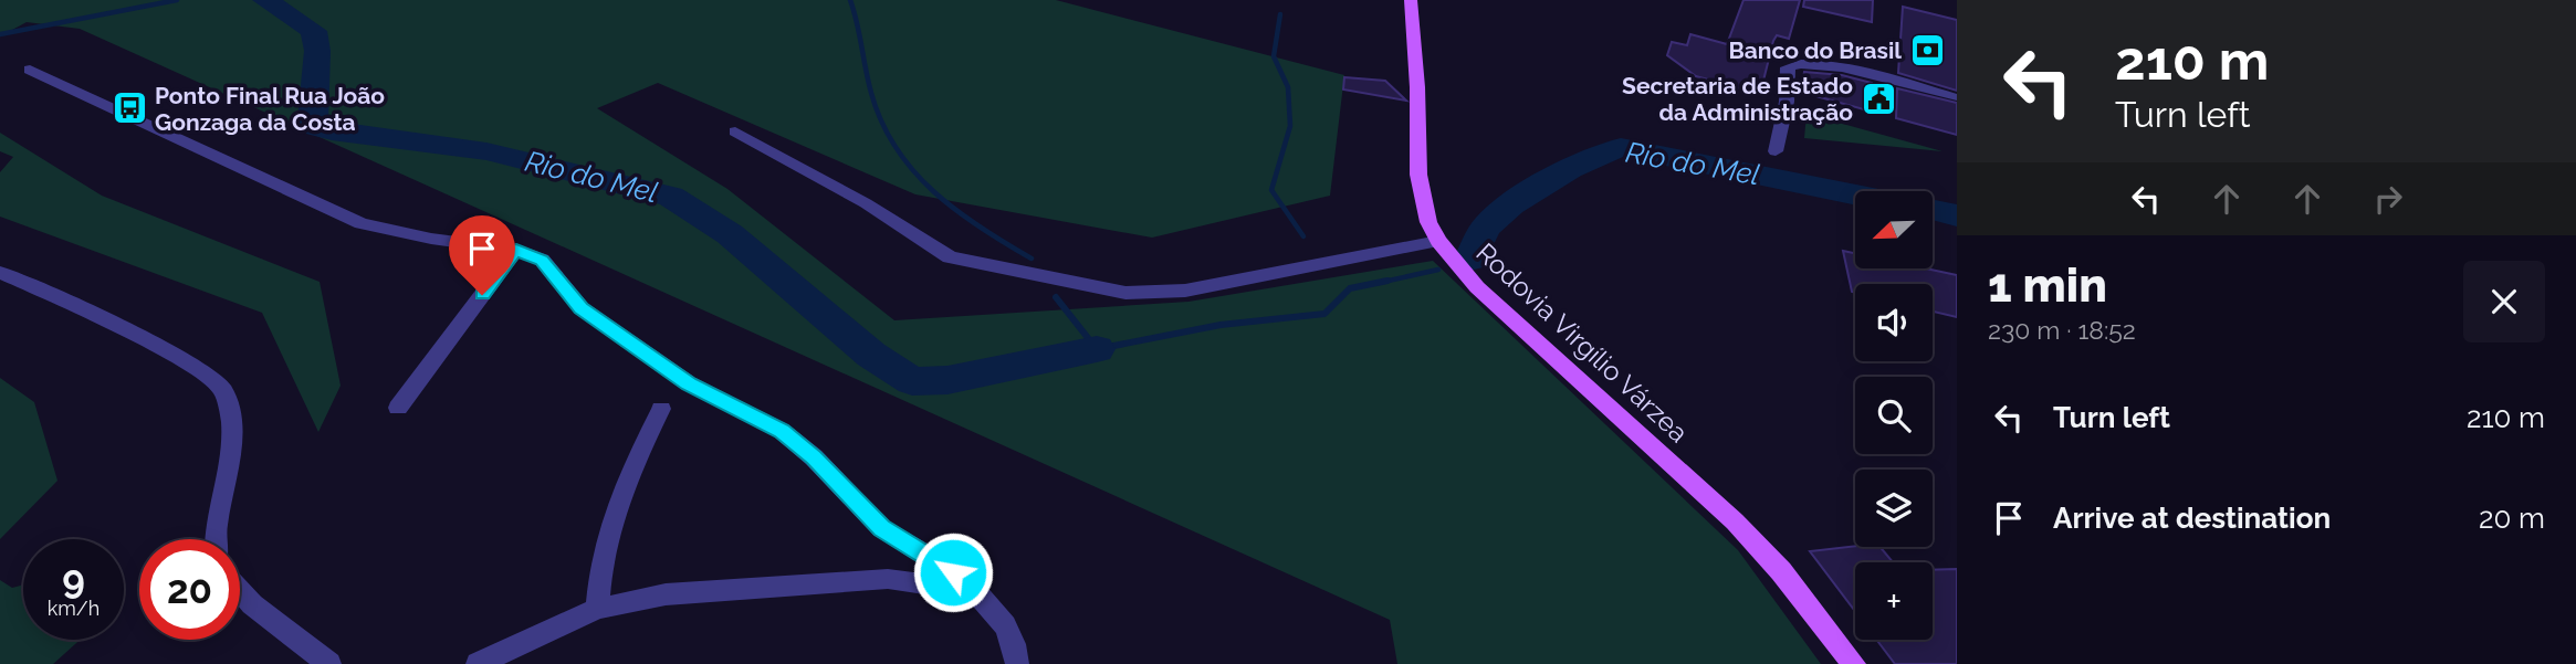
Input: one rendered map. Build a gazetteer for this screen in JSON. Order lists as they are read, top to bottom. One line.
{"streets":{"main road":["Rodovia Virgílio Várzea"]},"water":["Rio do Mel"],"places":{"bank":["Banco do Brasil"],"public building":["Secretaria de Estado da Administração"],"bus stop":["Ponto Final Rua João Gonzaga da Costa"]},"north":"bottom left","page":{"turn":["210 m","Turn left"],"map_buttons":"+","heading":["1 min","230 m · 18:52"],"list":[{"name":"Turn left","value":"210 m"},{"name":"Arrive at destination","value":"20 m"}],"speed":"9 km/h","limit":"20"}}
